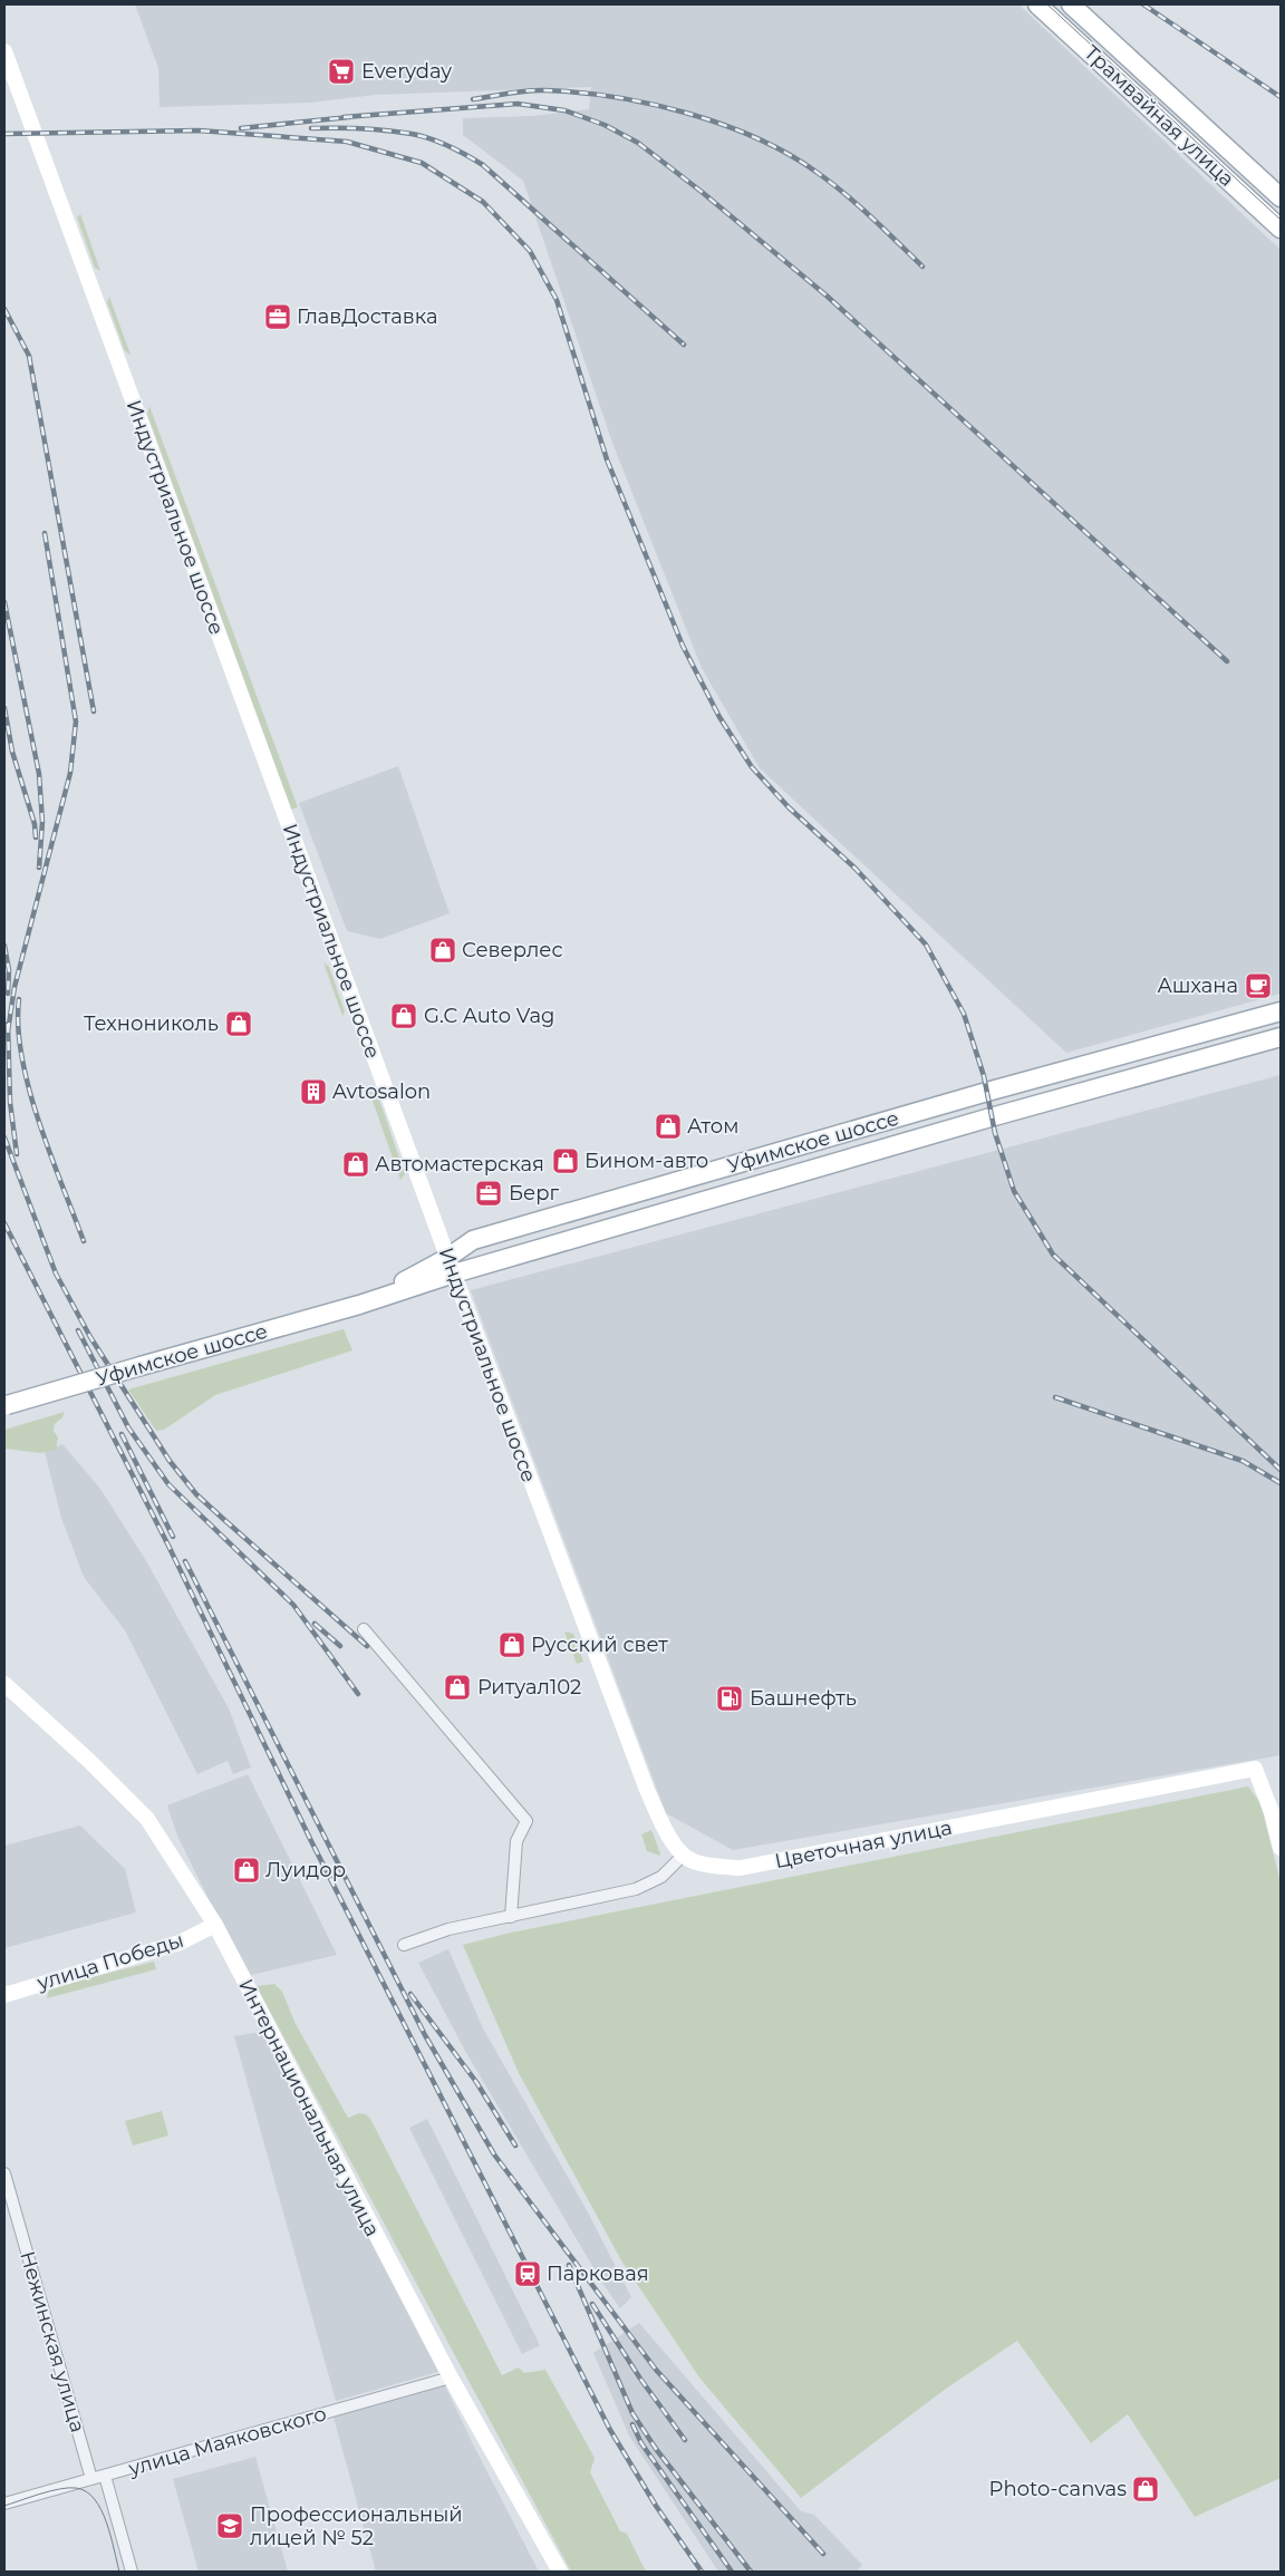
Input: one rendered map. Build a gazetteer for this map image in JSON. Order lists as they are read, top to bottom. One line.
{"streets":{"main road":["Трамвайная улица","Уфимское шоссе"],"street":["Индустриальное шоссе","Цветочная улица","улица Победы","Интернациональная улица","Нежинская улица","улица Маяковского"]},"crossings":[["Индустриальное шоссе","Уфимское шоссе"],["Индустриальное шоссе","Цветочная улица"],["улица Победы","Интернациональная улица"],["Интернациональная улица","улица Маяковского"],["Нежинская улица","улица Маяковского"]],"places":{"supermarket":["Everyday"],"office":["ГлавДоставка","Берг"],"shop":["Северлес","G.C Auto Vag","Технониколь","Атом","Бином-авто","Автомастерская","Русский свет","Ритуал102","Луидор","Photo-canvas"],"cafe":["Ашхана"],"building":["Avtosalon"],"fuel station":["Башнефть"],"station":["Парковая"],"school or university":["Профессиональный лицей № 52"]}}
